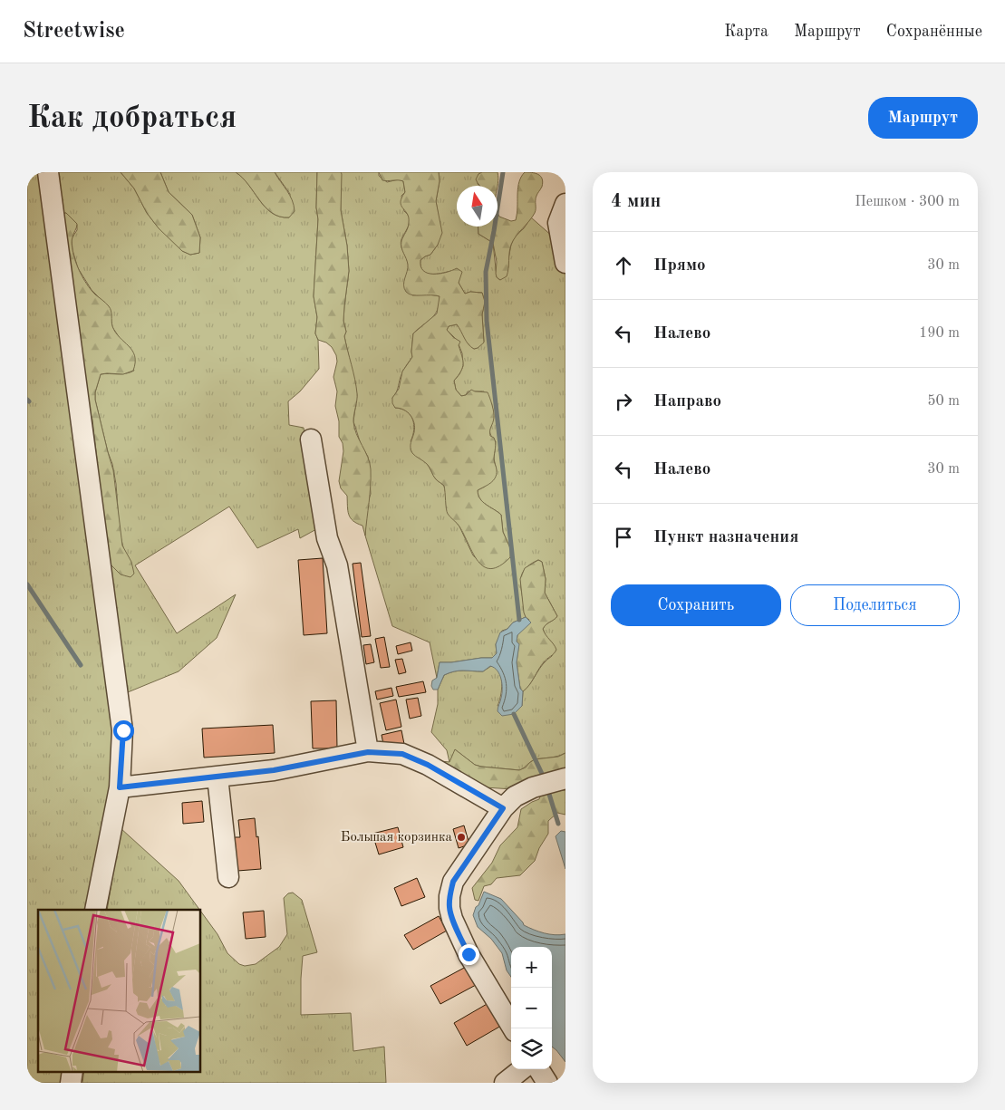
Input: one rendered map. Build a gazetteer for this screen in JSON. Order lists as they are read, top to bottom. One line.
{"places":["Большая корзинка"],"north":"top","page":{"header":"Streetwise","nav":["Карта","Маршрут","Сохранённые"],"buttons":["Маршрут",["Сохранить","Поделиться"]],"title":"Как добраться","heading":["4 мин","Пешком · 300 m"],"list":[["Прямо","30 m"],["Налево","190 m"],["Направо","50 m"],["Налево","30 m"],"Пункт назначения"],"map_buttons":["+","−"]}}
